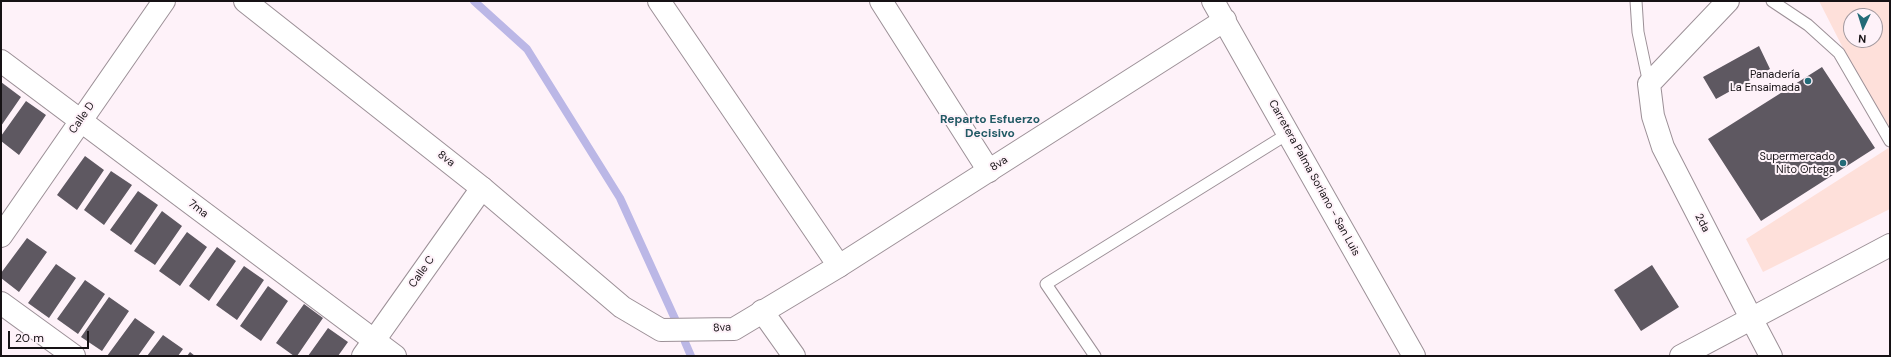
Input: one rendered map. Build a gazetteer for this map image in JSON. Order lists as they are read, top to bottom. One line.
{"streets":{"street":["Calle D","8va","Carretera Palma Soriano - San Luis","7ma","2da","Calle C"]},"crossings":[["Calle D","7ma"],["8va","Carretera Palma Soriano - San Luis"],["8va","Calle C"],["7ma","Calle C"]],"districts":["Reparto Esfuerzo Decisivo"],"places":["Panadería La Ensaimada","Supermercado Nito Ortega"],"scale_bar":"20 m","north":"bottom"}
